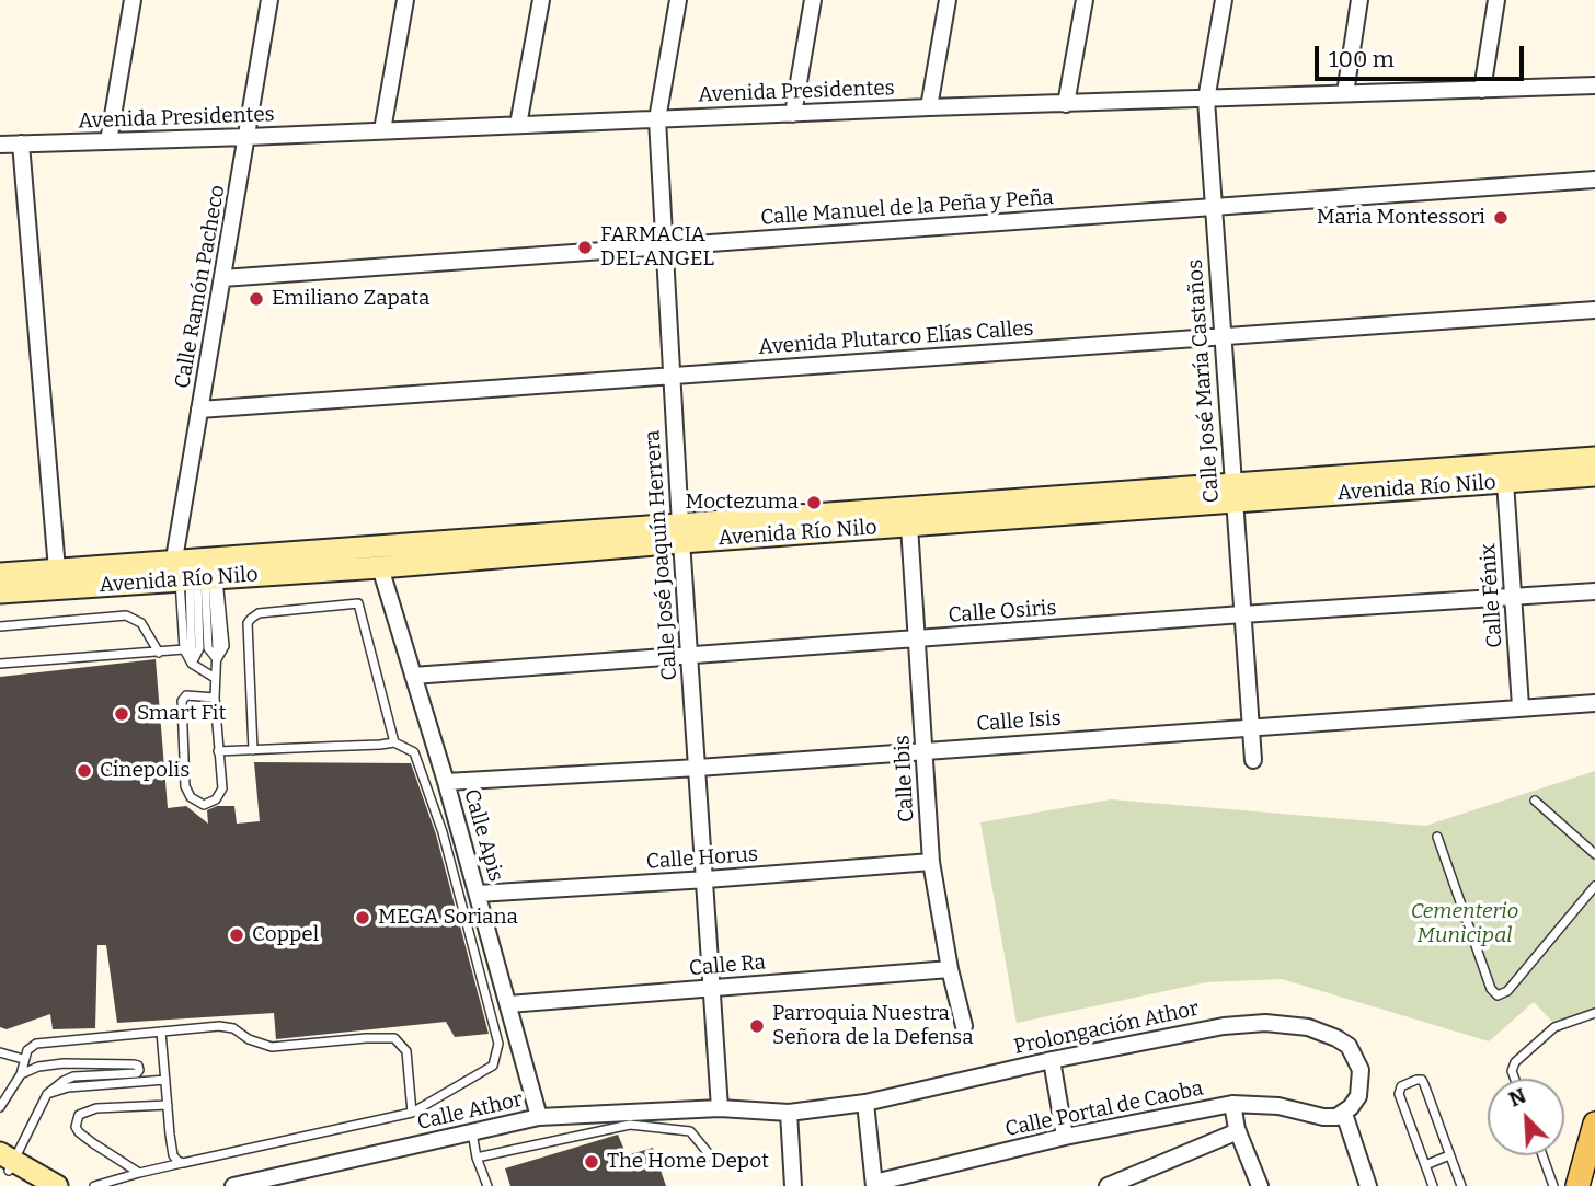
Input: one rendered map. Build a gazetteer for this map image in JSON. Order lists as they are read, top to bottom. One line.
{"streets":{"main road":["Avenida Río Nilo"],"street":["Avenida Presidentes","Calle Manuel de la Peña y Peña","Calle Ramón Pacheco","Avenida Plutarco Elías Calles","Calle José María Castaños","Calle José Joaquín Herrera","Calle Fénix","Calle Osiris","Calle Isis","Calle Ibis","Calle Apis","Calle Horus","Calle Ra","Prolongación Athor","Calle Portal de Caoba","Calle Athor"]},"crossings":[["Avenida Presidentes","Calle Ramón Pacheco"],["Avenida Presidentes","Calle José María Castaños"],["Avenida Presidentes","Calle José Joaquín Herrera"],["Calle Manuel de la Peña y Peña","Calle Ramón Pacheco"],["Calle Manuel de la Peña y Peña","Calle José María Castaños"],["Calle Manuel de la Peña y Peña","Calle José Joaquín Herrera"],["Calle Ramón Pacheco","Avenida Plutarco Elías Calles"],["Calle Ramón Pacheco","Avenida Río Nilo"],["Avenida Plutarco Elías Calles","Calle José María Castaños"],["Avenida Plutarco Elías Calles","Calle José Joaquín Herrera"],["Calle José María Castaños","Avenida Río Nilo"],["Calle José María Castaños","Calle Osiris"],["Calle José María Castaños","Calle Isis"],["Avenida Río Nilo","Calle José Joaquín Herrera"],["Avenida Río Nilo","Calle Fénix"],["Avenida Río Nilo","Calle Ibis"],["Avenida Río Nilo","Calle Apis"],["Calle José Joaquín Herrera","Calle Osiris"],["Calle José Joaquín Herrera","Calle Isis"],["Calle José Joaquín Herrera","Calle Horus"],["Calle José Joaquín Herrera","Calle Ra"],["Calle José Joaquín Herrera","Prolongación Athor"],["Calle José Joaquín Herrera","Calle Athor"],["Calle Fénix","Calle Osiris"],["Calle Fénix","Calle Isis"],["Calle Osiris","Calle Ibis"],["Calle Osiris","Calle Apis"],["Calle Isis","Calle Ibis"],["Calle Isis","Calle Apis"],["Calle Ibis","Calle Horus"],["Calle Ibis","Calle Ra"],["Calle Apis","Calle Horus"],["Calle Apis","Calle Ra"],["Calle Apis","Calle Athor"],["Prolongación Athor","Calle Portal de Caoba"],["Prolongación Athor","Calle Athor"]],"parks":["Cementerio Municipal"],"places":["Maria Montessori","FARMACIA DEL ANGEL","Emiliano Zapata","Moctezuma","Smart Fit","Cinepolis","MEGA Soriana","Coppel","Parroquia Nuestra Señora de la Defensa","The Home Depot"],"scale_bar":"100 m","north":"top left"}
